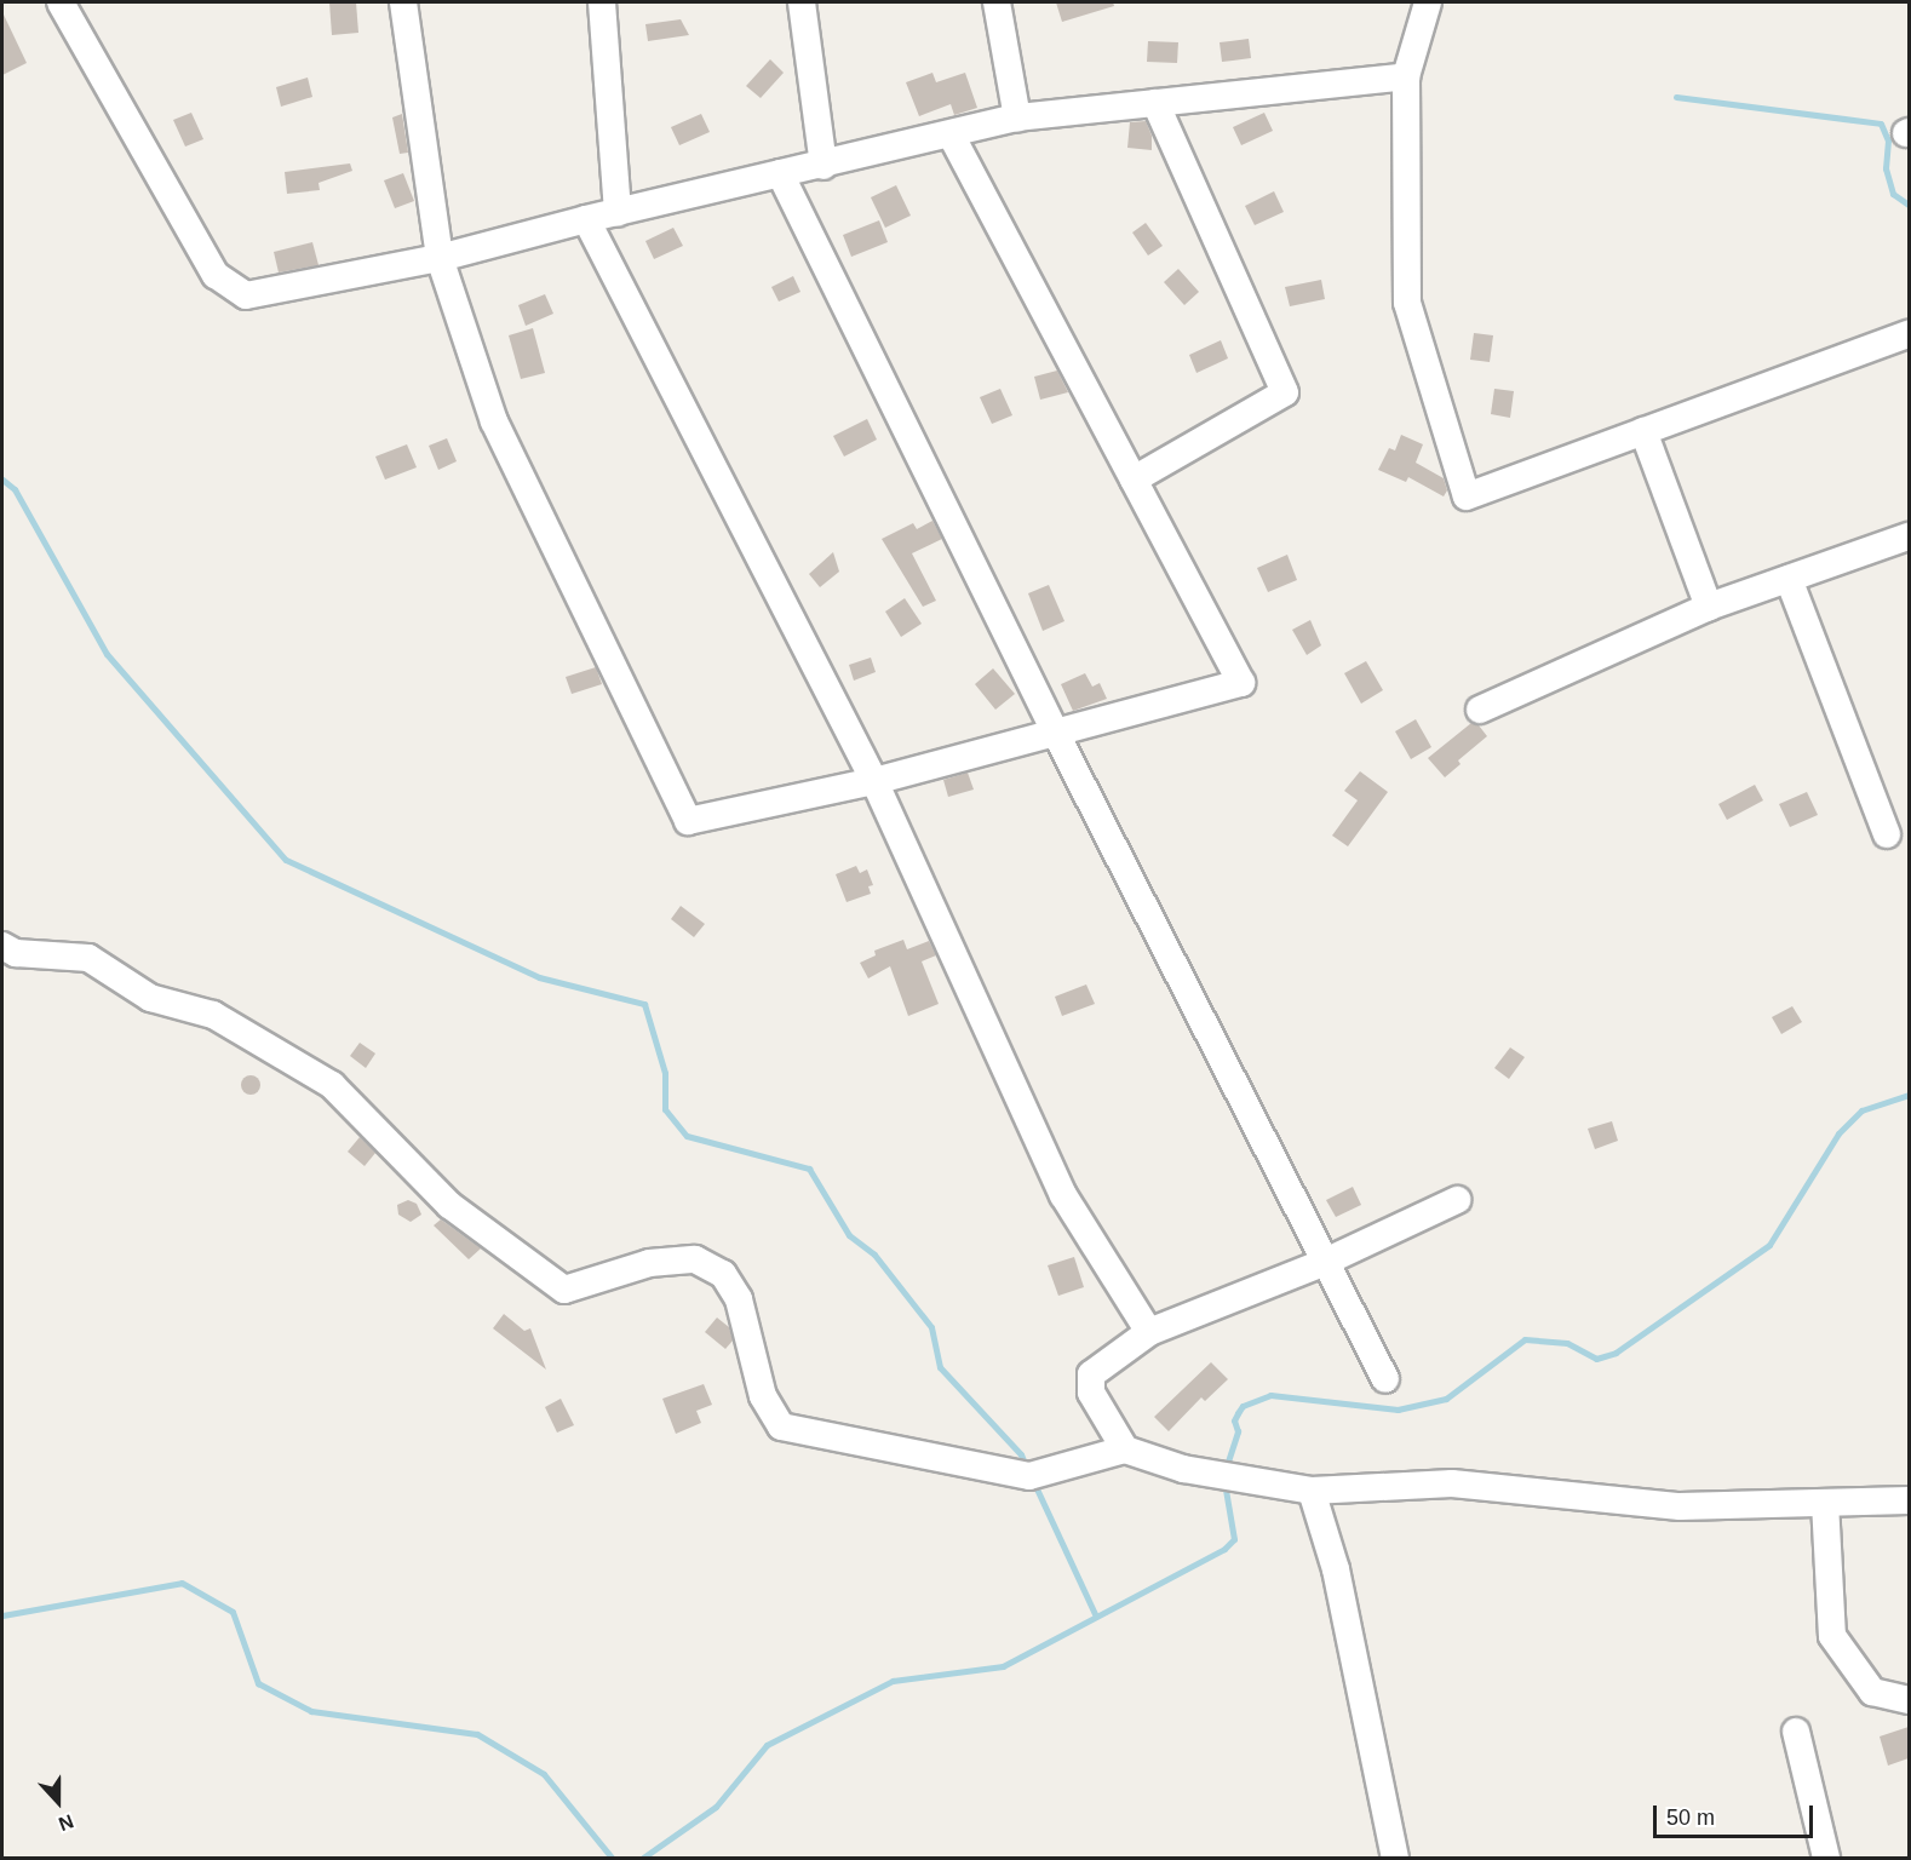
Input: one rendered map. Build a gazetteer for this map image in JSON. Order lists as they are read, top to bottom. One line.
{"scale_bar":"50 m","north":"bottom"}
